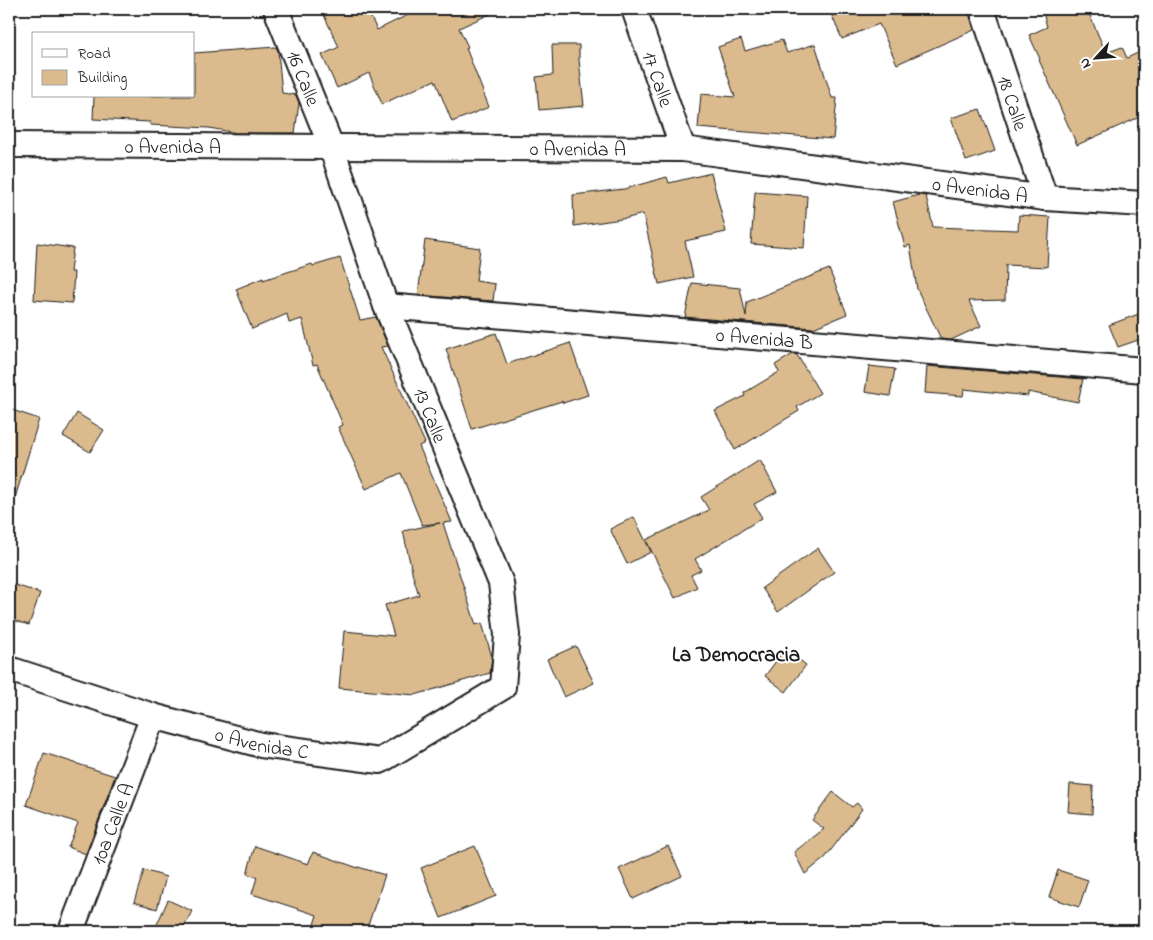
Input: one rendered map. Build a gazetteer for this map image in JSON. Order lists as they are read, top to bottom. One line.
{"streets":{"street":["16 Calle","17 Calle","18 Calle","0 Avenida A","0 Avenida B","13 Calle","0 Avenida C","10a Calle A"]},"crossings":[["16 Calle","0 Avenida A"],["16 Calle","13 Calle"],["17 Calle","0 Avenida A"],["18 Calle","0 Avenida A"],["0 Avenida A","13 Calle"],["0 Avenida B","13 Calle"],["13 Calle","0 Avenida C"],["0 Avenida C","10a Calle A"]],"districts":["La Democracia"],"legend":["Road","Building"],"north":"bottom left"}
